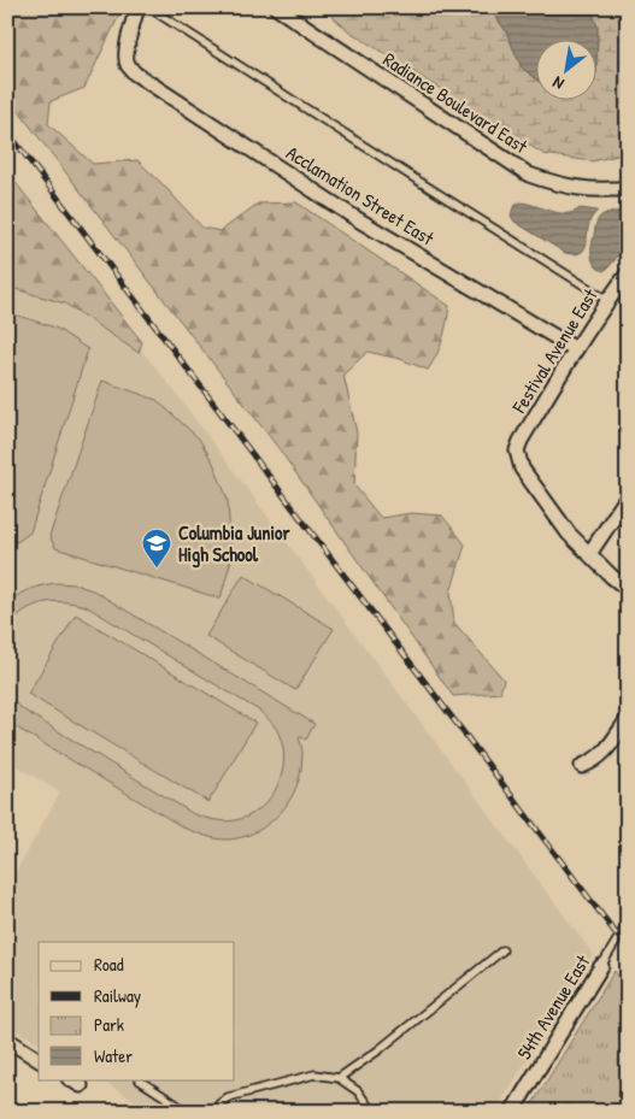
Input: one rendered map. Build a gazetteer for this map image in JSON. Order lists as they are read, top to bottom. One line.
{"streets":{"street":["Radiance Boulevard East","Acclamation Street East","Festival Avenue East","54th Avenue East"]},"crossings":[["Acclamation Street East","Festival Avenue East"]],"places":{"school or university":["Columbia Junior High School"]},"legend":["Road","Railway","Park","Water"],"north":"bottom left"}
